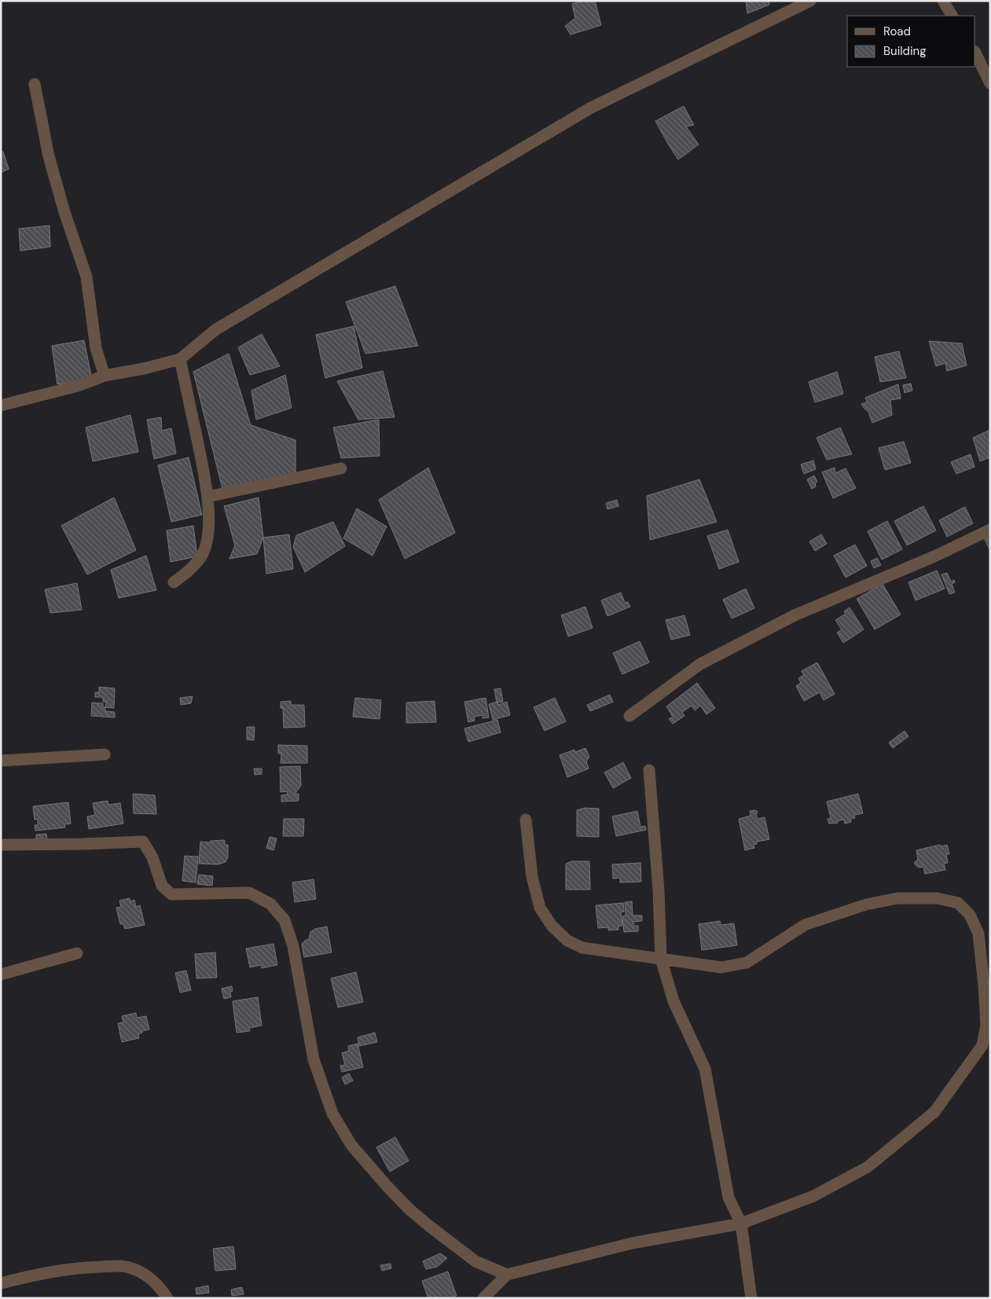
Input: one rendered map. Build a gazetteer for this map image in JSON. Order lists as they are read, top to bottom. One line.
{"legend":["Road","Building"]}
